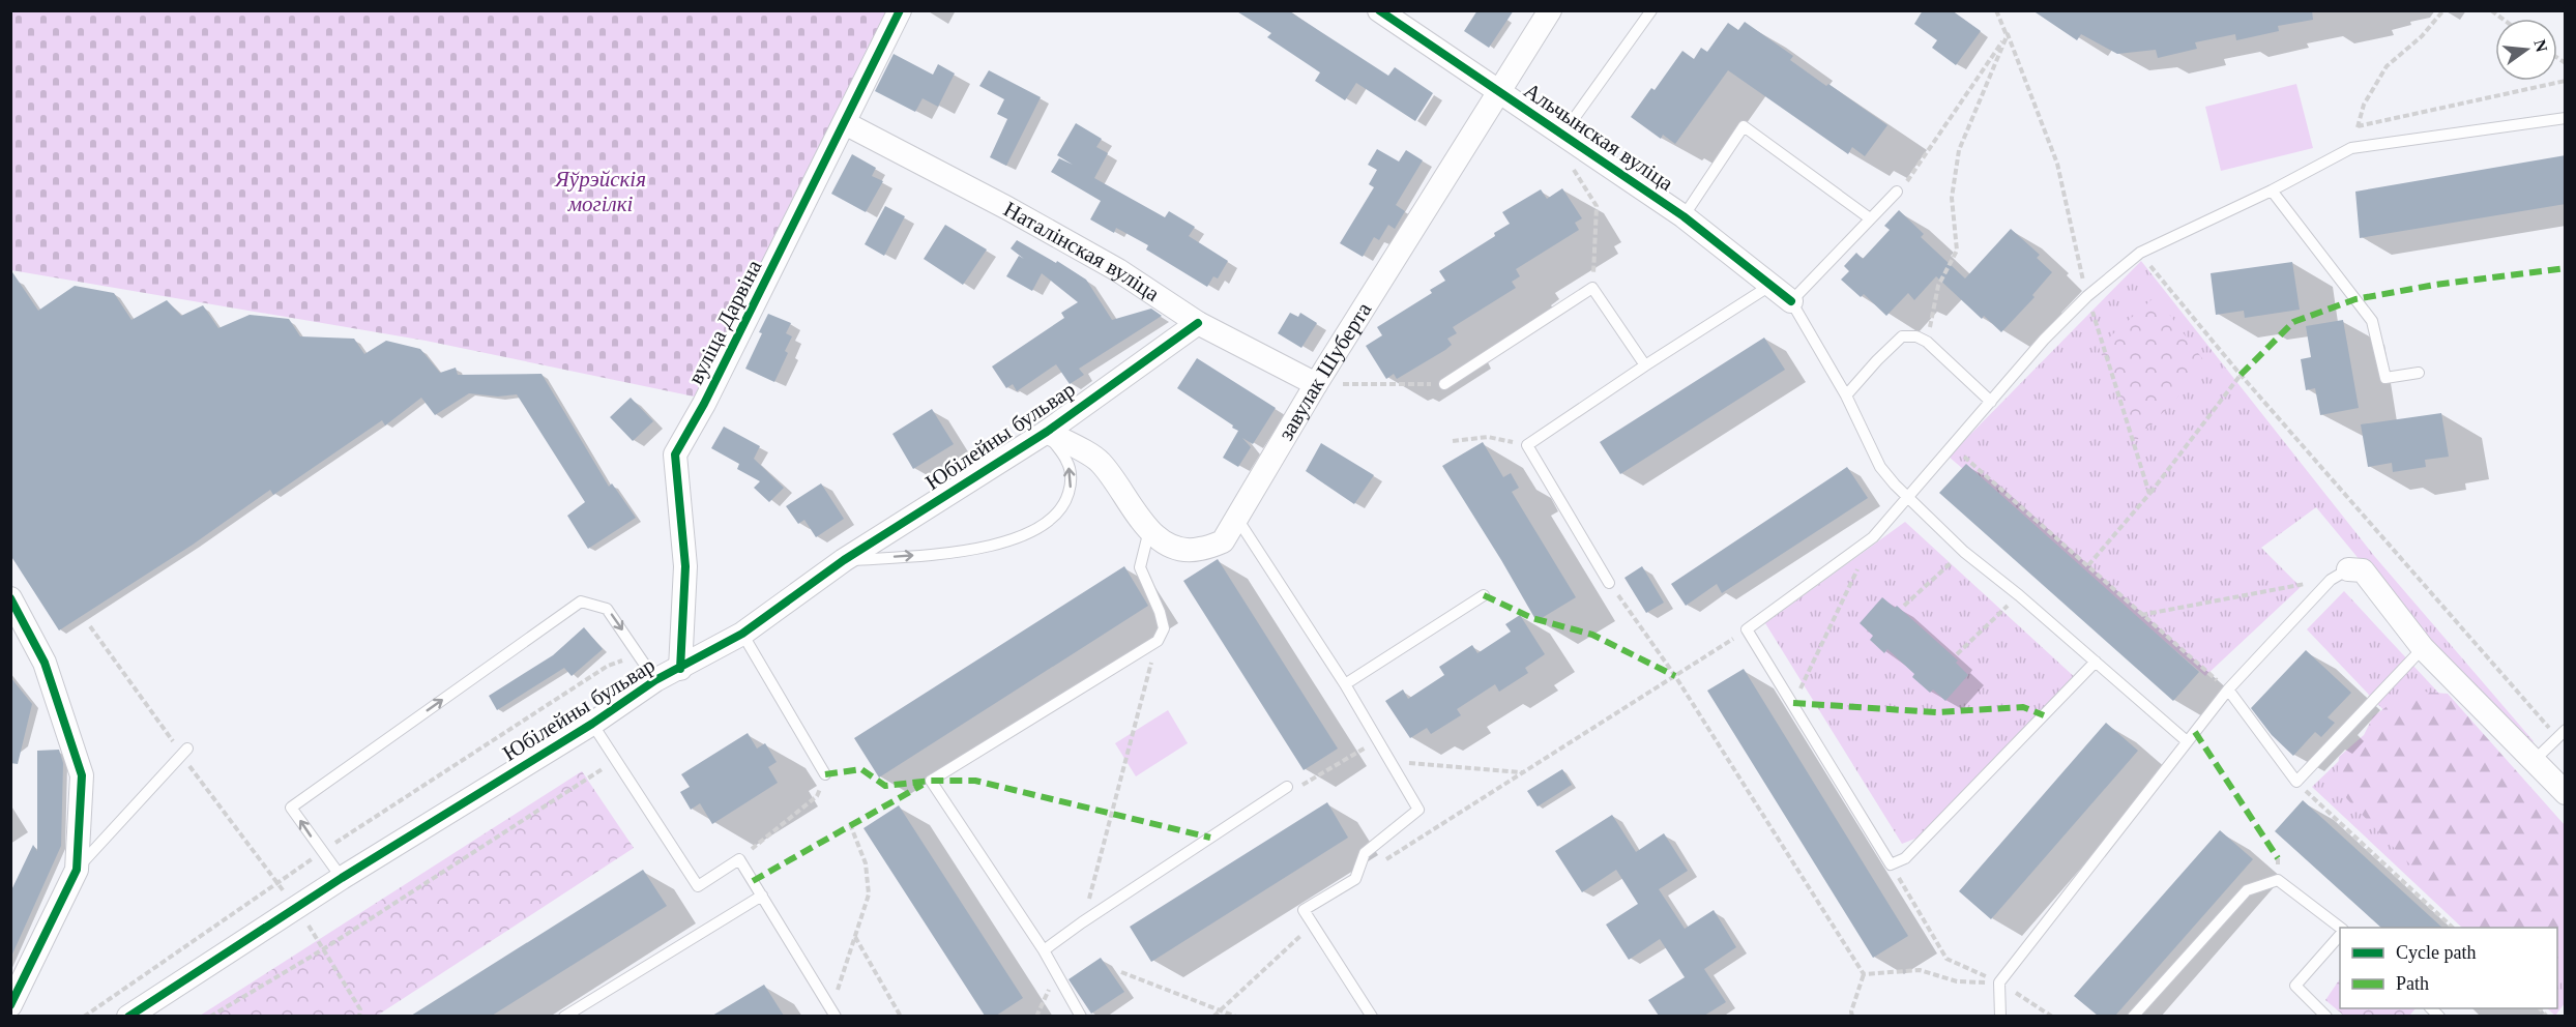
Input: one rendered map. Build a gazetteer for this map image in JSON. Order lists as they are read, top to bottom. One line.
{"streets":{"street":["Альчынская вуліца","Наталінская вуліца","вуліца Дарвіна","завулак Шуберта","Юбілейны бульвар"]},"crossings":[["Альчынская вуліца","завулак Шуберта"],["Наталінская вуліца","вуліца Дарвіна"],["Наталінская вуліца","завулак Шуберта"],["Наталінская вуліца","Юбілейны бульвар"],["вуліца Дарвіна","Юбілейны бульвар"],["завулак Шуберта","Юбілейны бульвар"]],"parks":["Яўрэйскія могілкі"],"legend":["Cycle path","Path"],"north":"right"}
